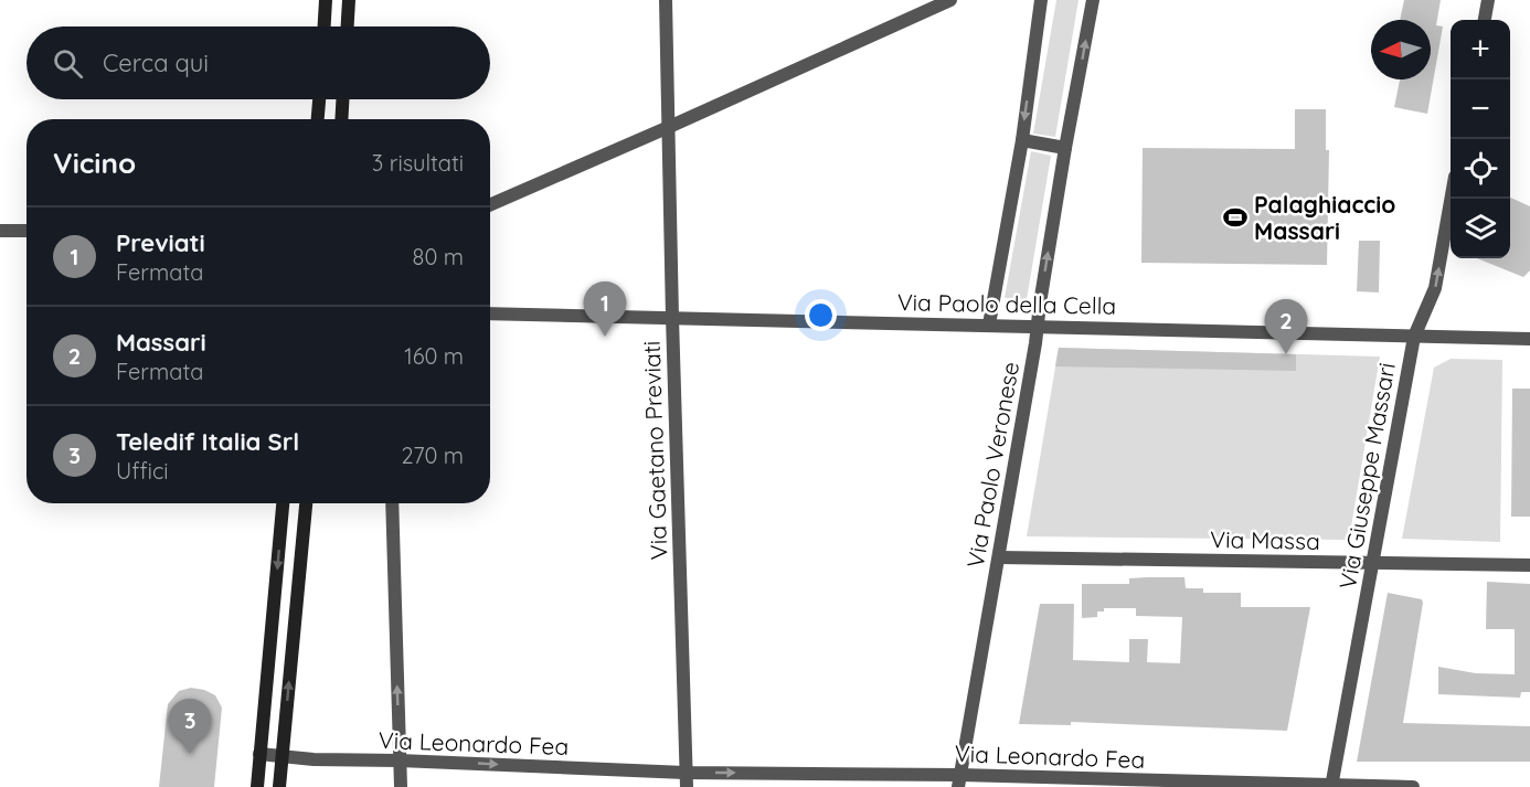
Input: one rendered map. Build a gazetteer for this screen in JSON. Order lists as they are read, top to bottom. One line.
{"streets":{"street":["Via Paolo della Cella","Via Gaetano Previati","Via Paolo Veronese","Via Giuseppe Massari","Via Massa","Via Leonardo Fea"]},"crossings":[["Via Paolo della Cella","Via Gaetano Previati"],["Via Paolo della Cella","Via Paolo Veronese"],["Via Paolo della Cella","Via Giuseppe Massari"],["Via Gaetano Previati","Via Leonardo Fea"],["Via Paolo Veronese","Via Massa"],["Via Paolo Veronese","Via Leonardo Fea"],["Via Giuseppe Massari","Via Massa"],["Via Giuseppe Massari","Via Leonardo Fea"]],"one_way":["Via Leonardo Fea"],"places":{"sports":["Palaghiaccio Massari"]},"north":"left","page":{"map_buttons":["+","−"],"search":"Cerca qui","heading":["Vicino","3 risultati"],"list":[{"mark":"1","name":"Previati","note":"Fermata","value":"80 m"},{"mark":"2","name":"Massari","note":"Fermata","value":"160 m"},{"mark":"3","name":"Teledif Italia Srl","note":"Uffici","value":"270 m"}],"pins":["1","2","3"]}}
